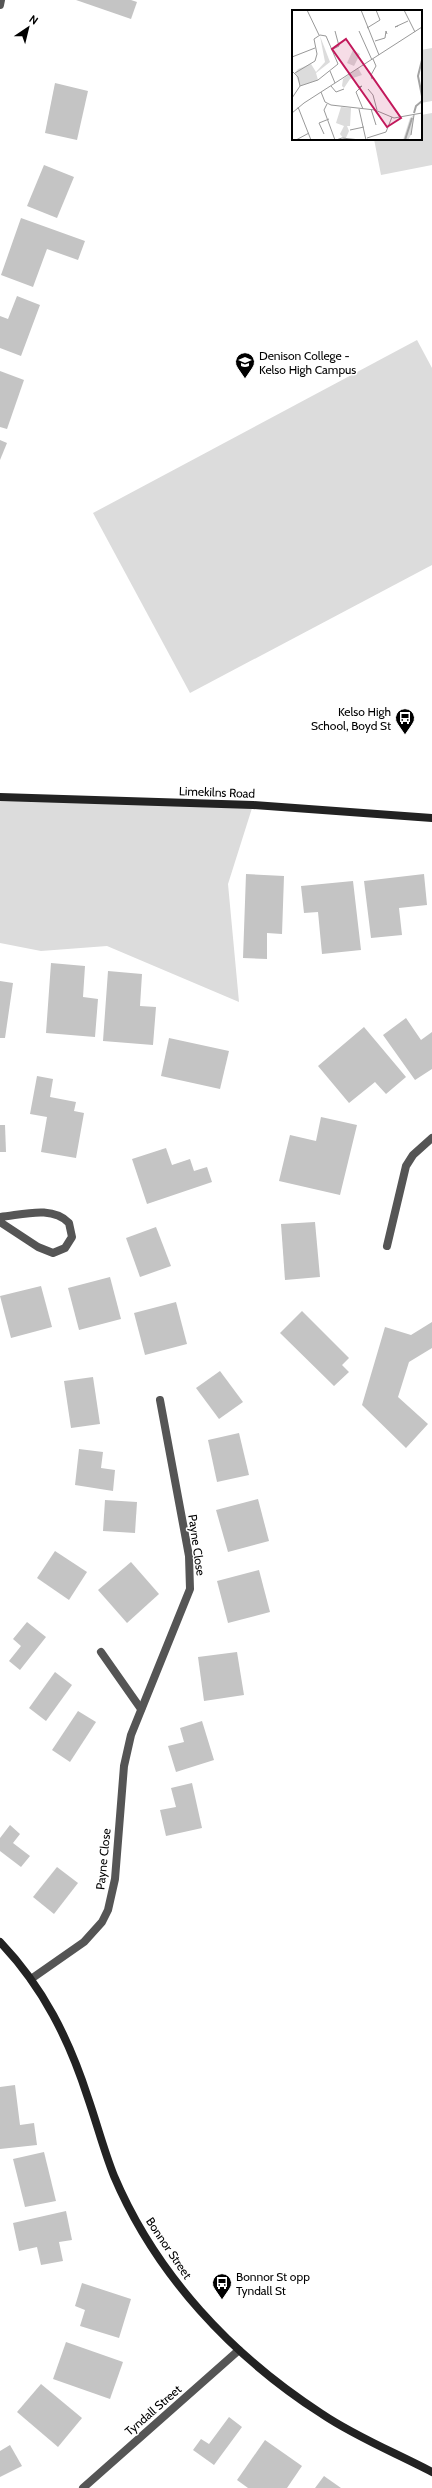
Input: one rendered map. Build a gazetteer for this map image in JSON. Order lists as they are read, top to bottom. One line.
{"streets":{"street":["Limekilns Road","Payne Close","Bonnor Street","Tyndall Street"]},"crossings":[["Payne Close","Bonnor Street"],["Bonnor Street","Tyndall Street"]],"places":{"school or university":["Denison College - Kelso High Campus"],"bus stop":["Kelso High School, Boyd St","Bonnor St opp Tyndall St"]},"north":"top right"}
